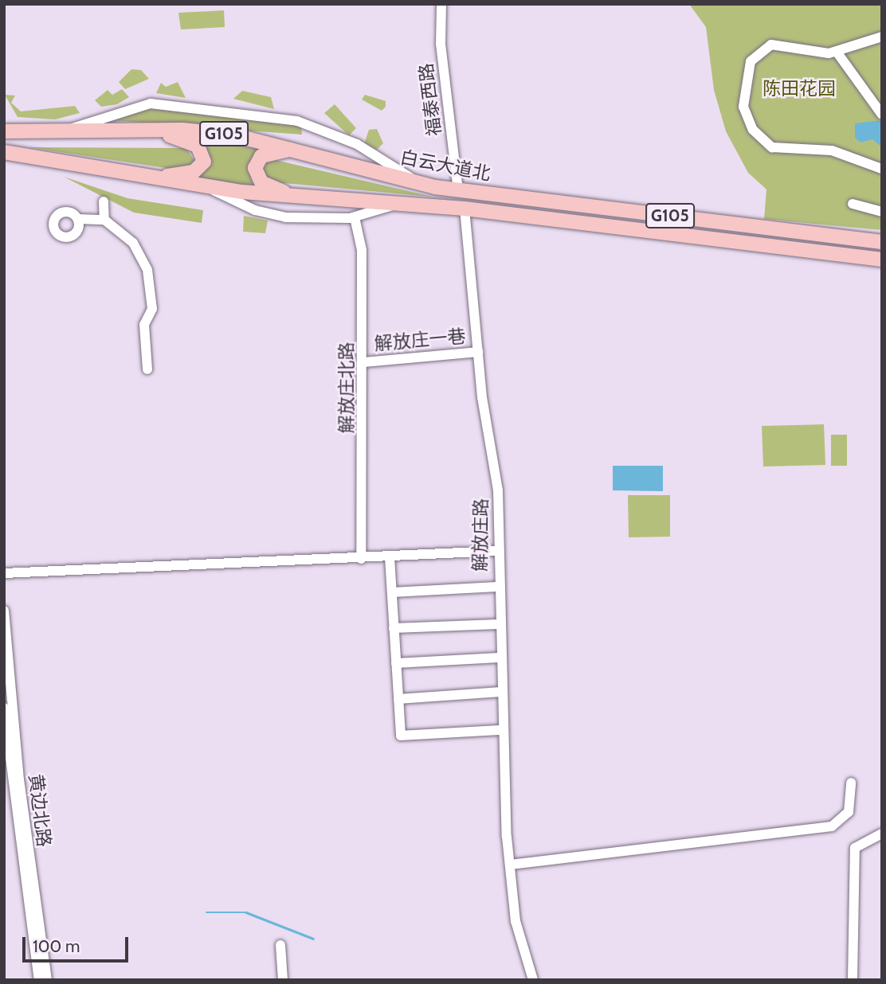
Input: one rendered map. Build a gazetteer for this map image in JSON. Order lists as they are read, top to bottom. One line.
{"streets":{"highway":["G105","白云大道北"],"street":["福泰西路","解放庄一巷","解放庄北路","解放庄路","黄边北路"]},"crossings":[["福泰西路","白云大道北"],["白云大道北","解放庄路"],["解放庄一巷","解放庄北路"],["解放庄一巷","解放庄路"]],"parks":["陈田花园"],"scale_bar":"100 m"}
